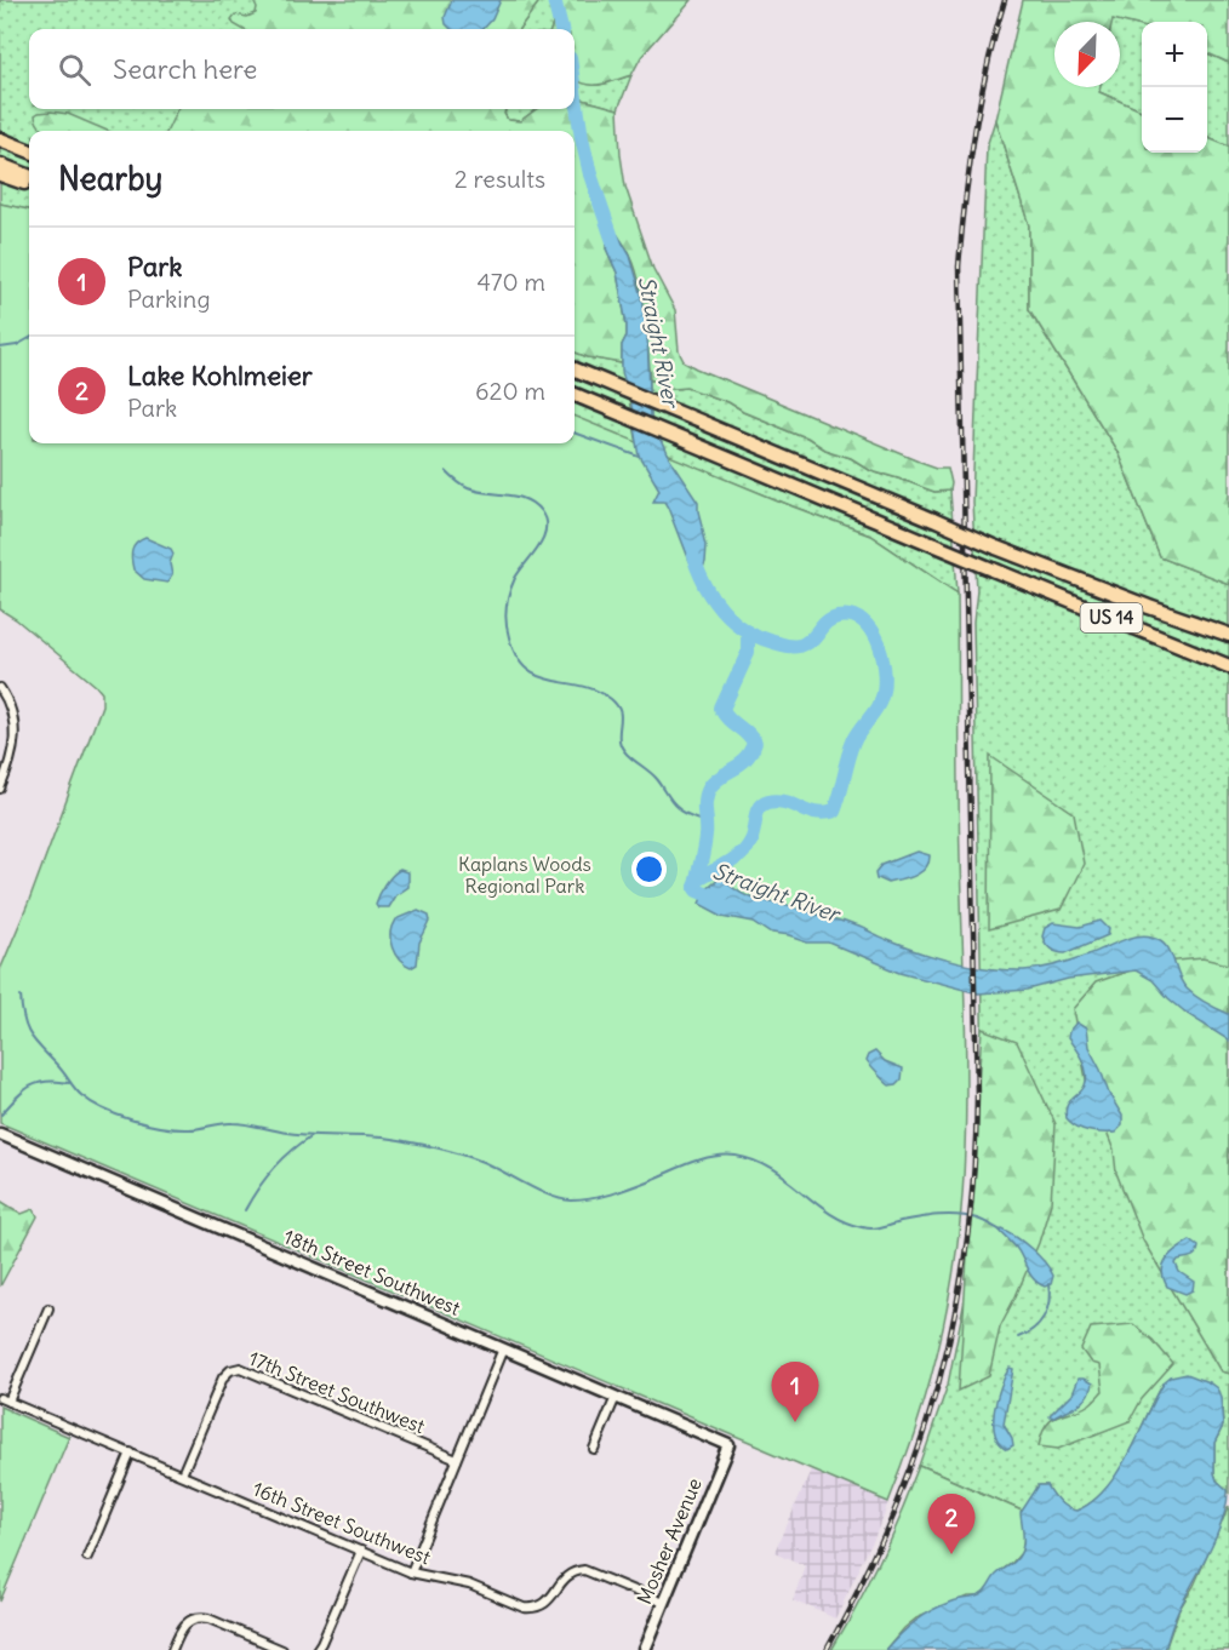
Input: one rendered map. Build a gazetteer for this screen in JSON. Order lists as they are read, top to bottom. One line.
{"streets":{"highway":["US 14"],"street":["18th Street Southwest","17th Street Southwest","16th Street Southwest","Mosher Avenue"]},"crossings":[["18th Street Southwest","Mosher Avenue"],["17th Street Southwest","16th Street Southwest"],["16th Street Southwest","Mosher Avenue"]],"water":["Straight River"],"parks":["Kaplans Woods Regional Park"],"north":"bottom left","page":{"map_buttons":["+","−"],"search":"Search here","heading":["Nearby","2 results"],"list":[{"mark":"1","name":"Park","note":"Parking","value":"470 m"},{"mark":"2","name":"Lake Kohlmeier","note":"Park","value":"620 m"}],"pins":["1","2"]}}
